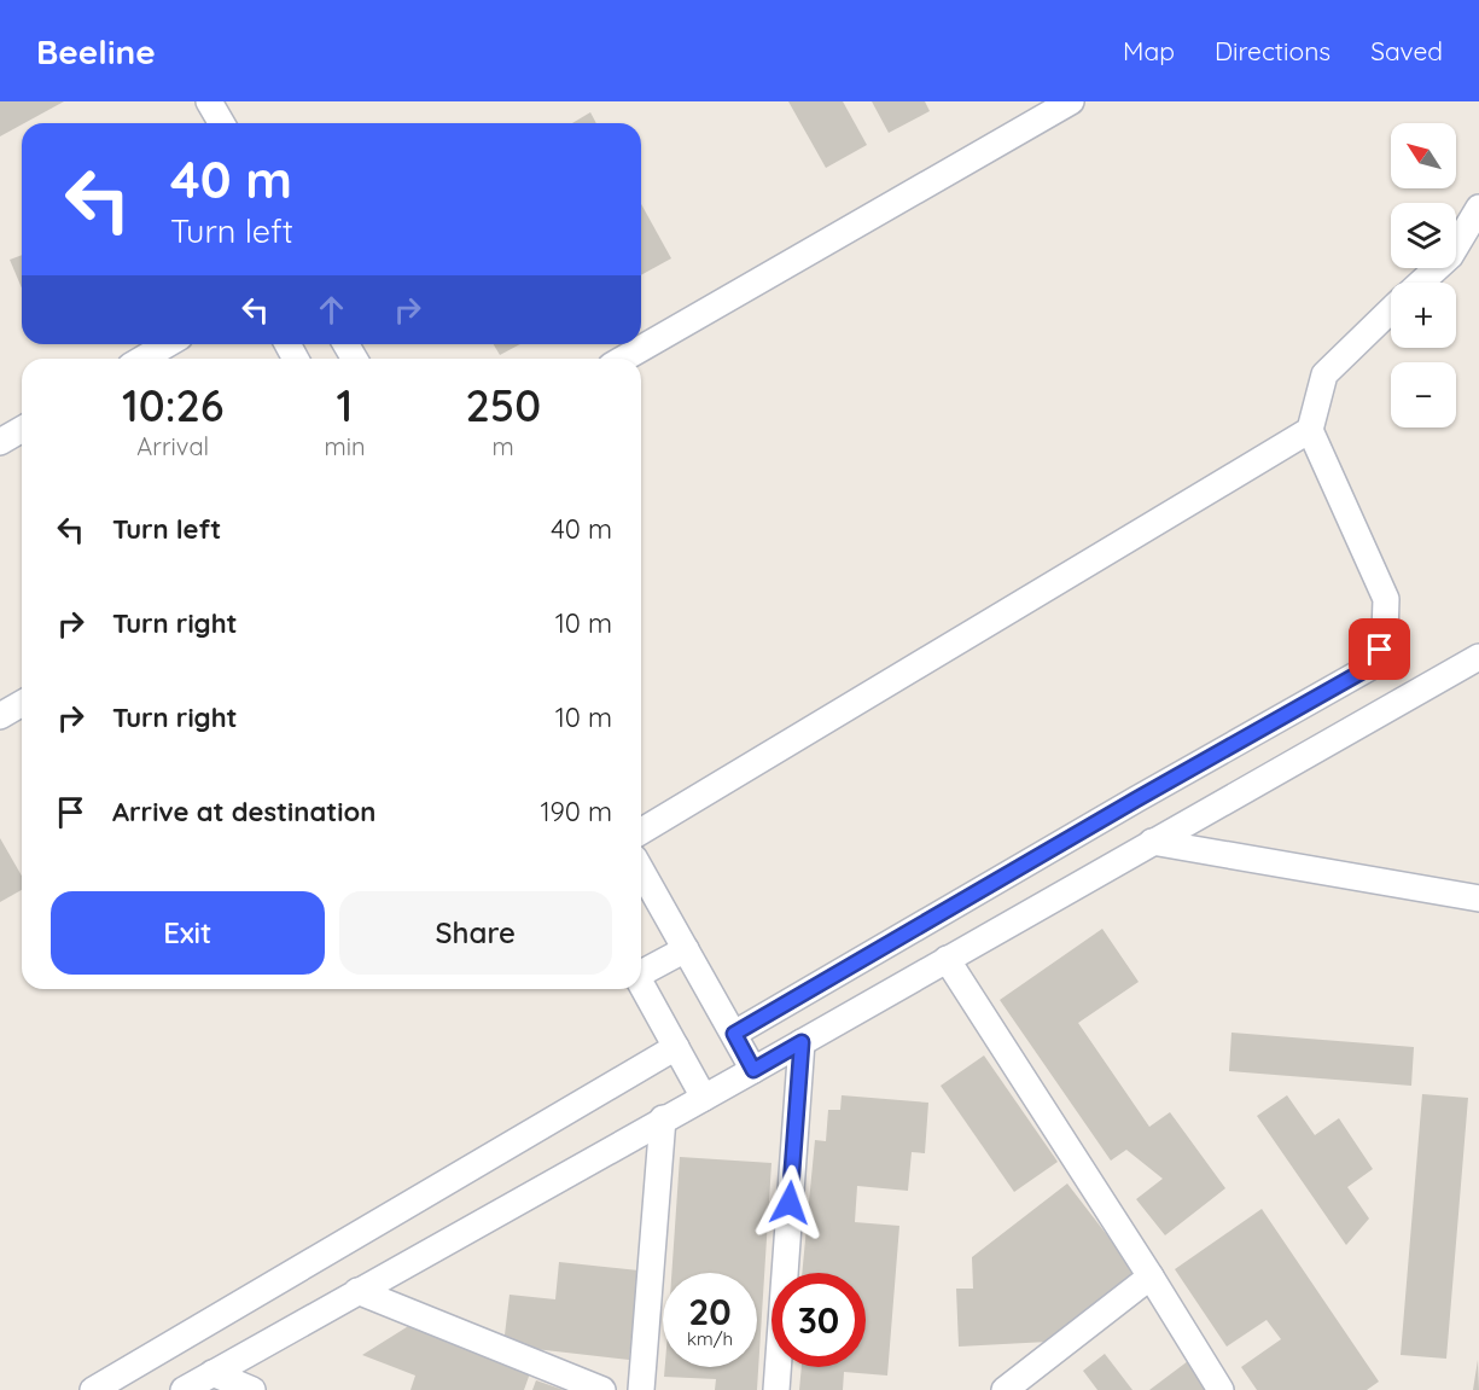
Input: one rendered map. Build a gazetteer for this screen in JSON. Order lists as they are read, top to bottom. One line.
{"north":"top left","page":{"header":"Beeline","nav":["Map","Directions","Saved"],"map_buttons":["+","−"],"turn":["40 m","Turn left"],"eta":["10:26","Arrival","1","min","250","m"],"list":[{"name":"Turn left","value":"40 m"},{"name":"Turn right","value":"10 m"},{"name":"Turn right","value":"10 m"},{"name":"Arrive at destination","value":"190 m"}],"buttons":["Exit","Share"],"speed":"20 km/h","limit":"30"}}
